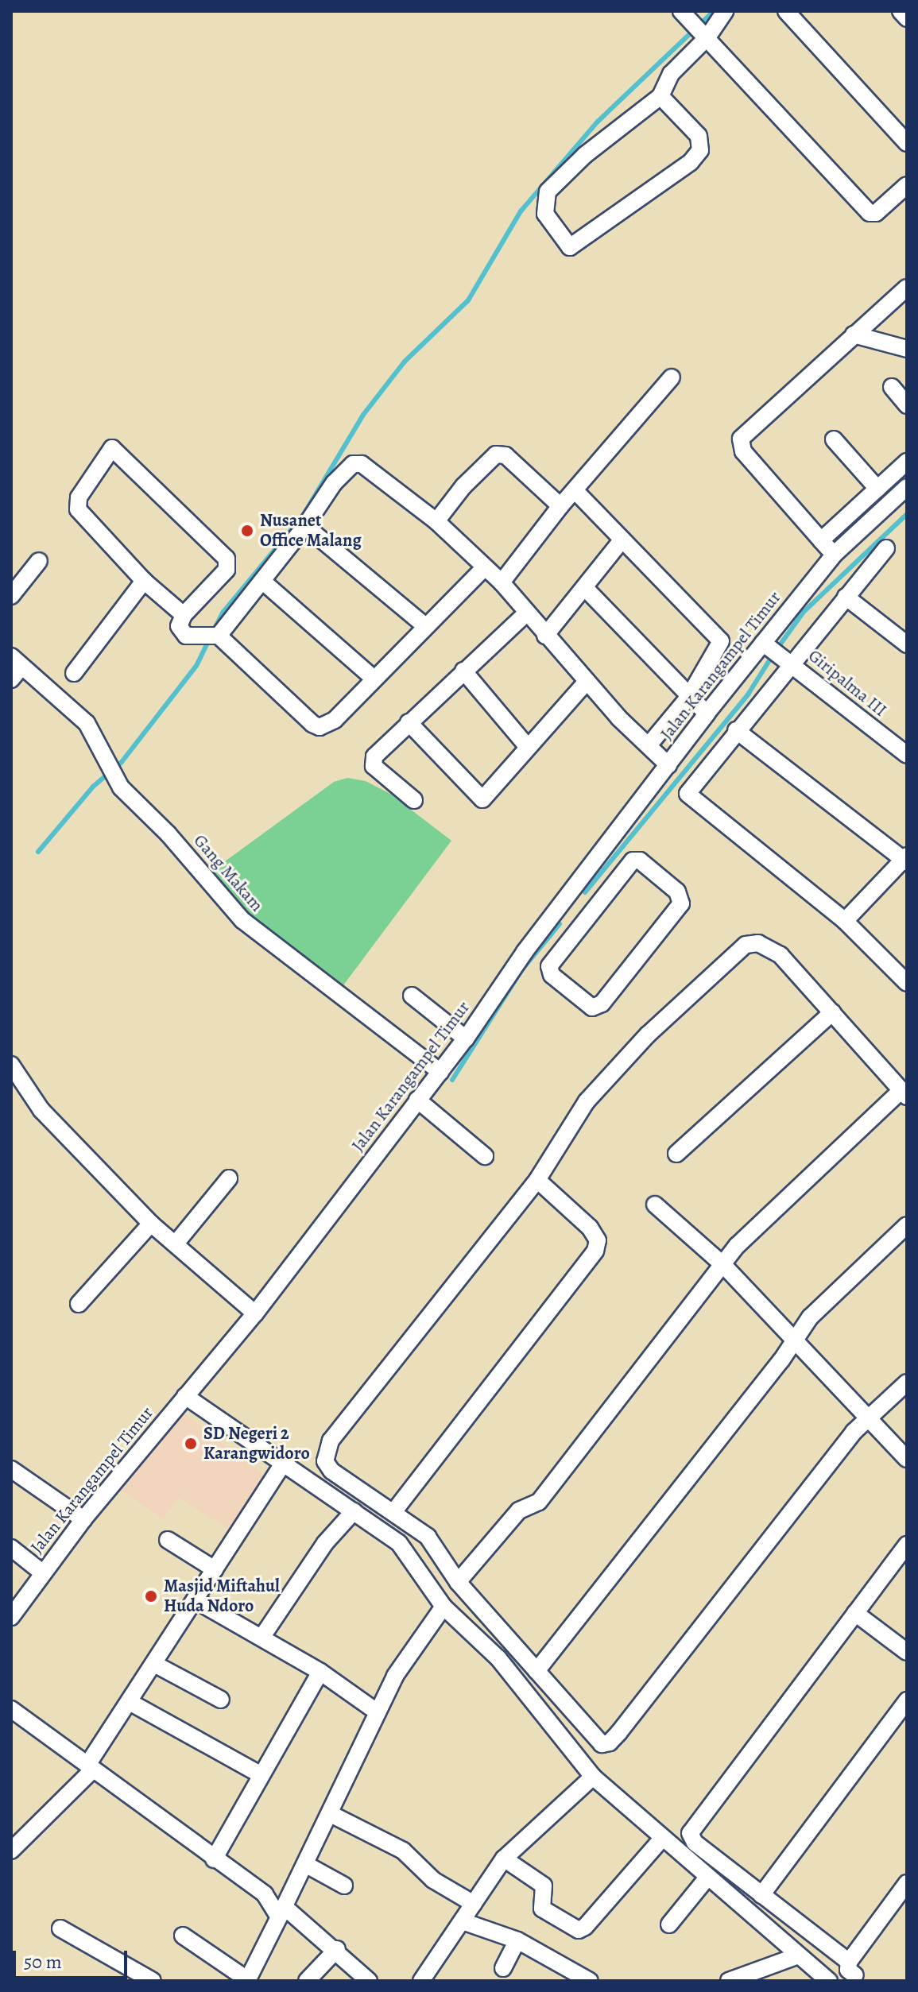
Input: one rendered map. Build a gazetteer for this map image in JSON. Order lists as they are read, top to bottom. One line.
{"streets":{"street":["Jalan Karangampel Timur","Giripalma III","Gang Makam"]},"crossings":[["Jalan Karangampel Timur","Giripalma III"],["Jalan Karangampel Timur","Gang Makam"]],"places":["Nusanet Office Malang","SD Negeri 2 Karangwidoro","Masjid Miftahul Huda Ndoro"],"scale_bar":"50 m"}
